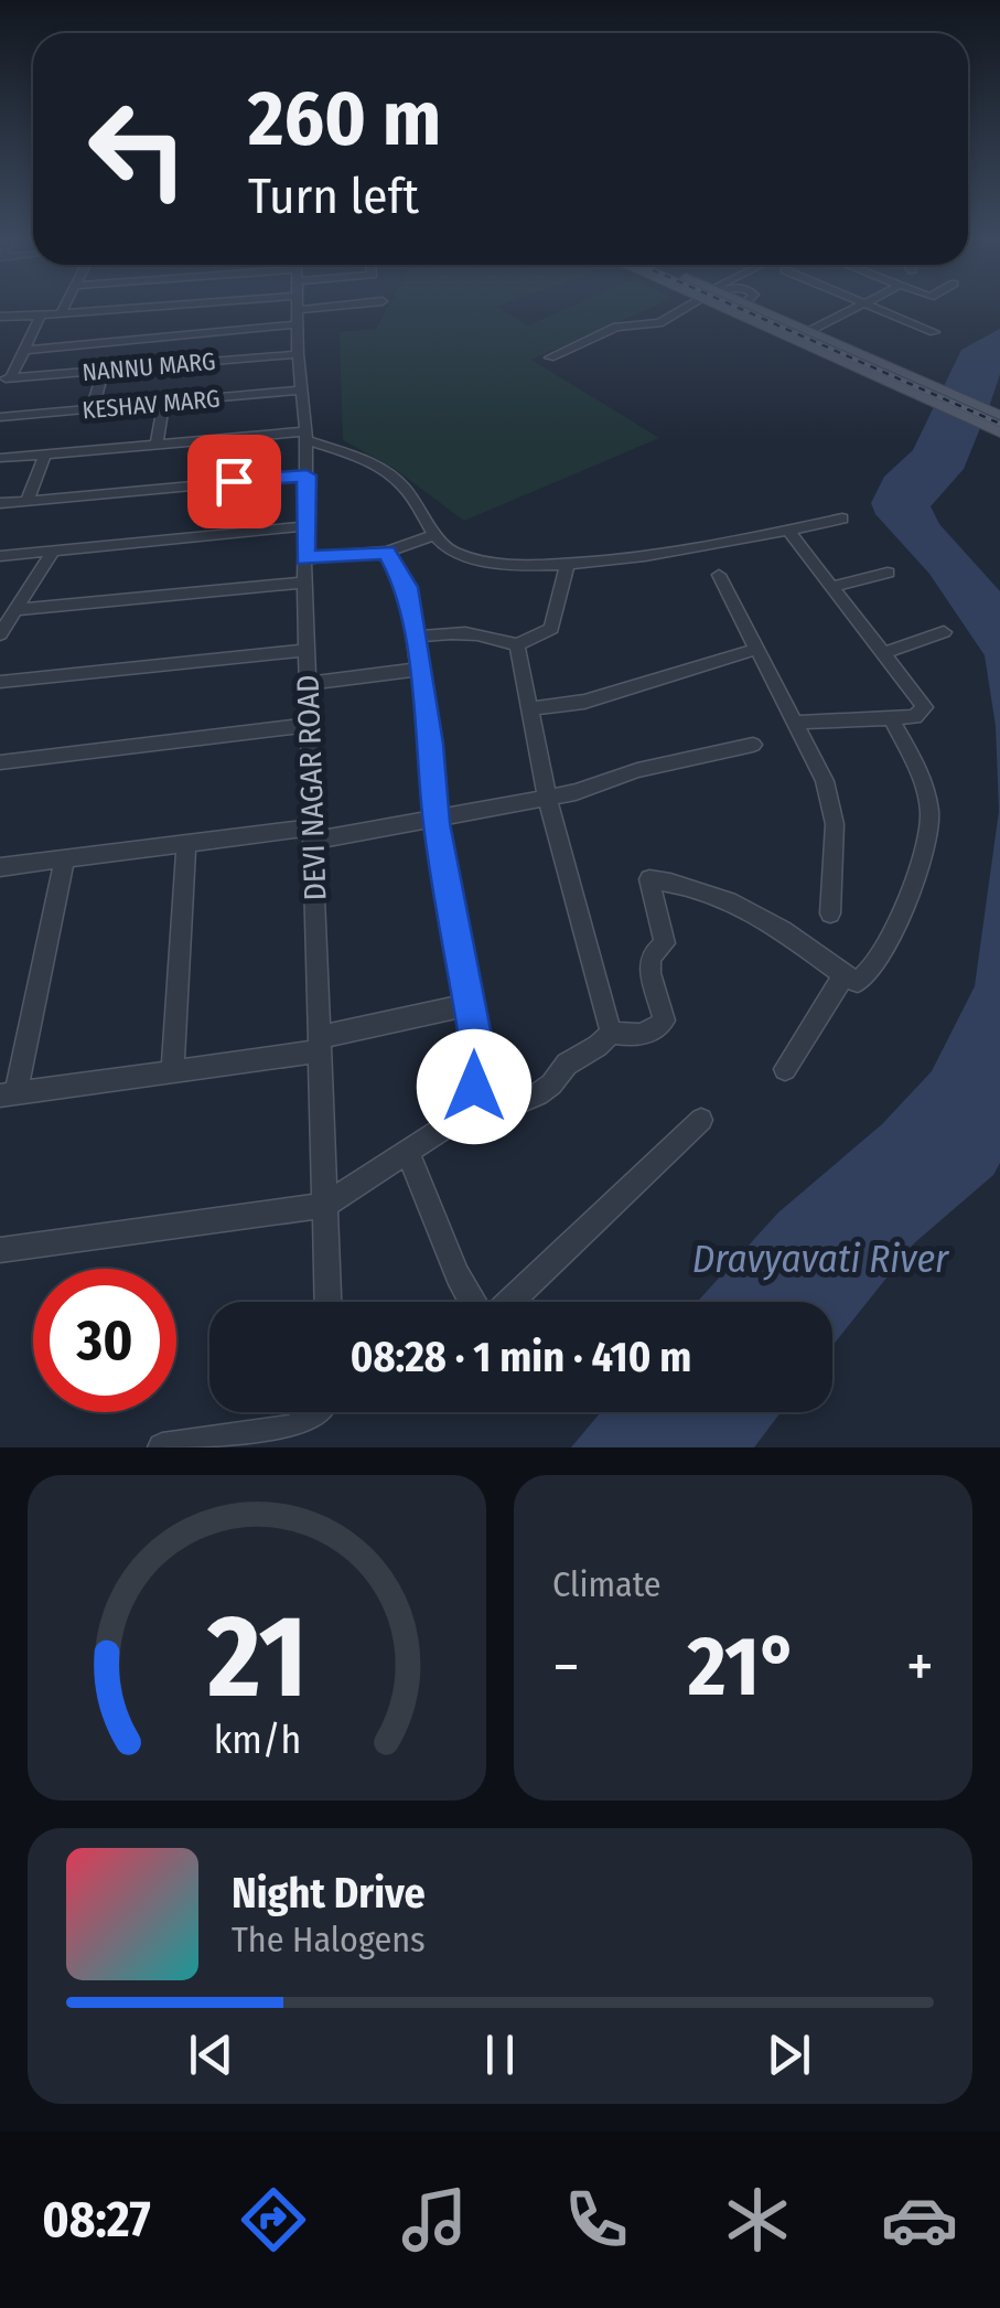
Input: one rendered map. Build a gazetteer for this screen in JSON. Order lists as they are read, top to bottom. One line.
{"streets":{"street":["NANNU MARG","KESHAV MARG","DEVI NAGAR ROAD"]},"crossings":[["NANNU MARG","DEVI NAGAR ROAD"],["KESHAV MARG","DEVI NAGAR ROAD"]],"water":["Dravyavati River"],"page":{"turn":["260 m","Turn left"],"limit":"30","trip":"08:28 · 1 min · 410 m","tile":"Climate","heat":["−","21°","+"],"song":["Night Drive","The Halogens"],"tabs":"08:27","gauge":["21","km/h"]}}
